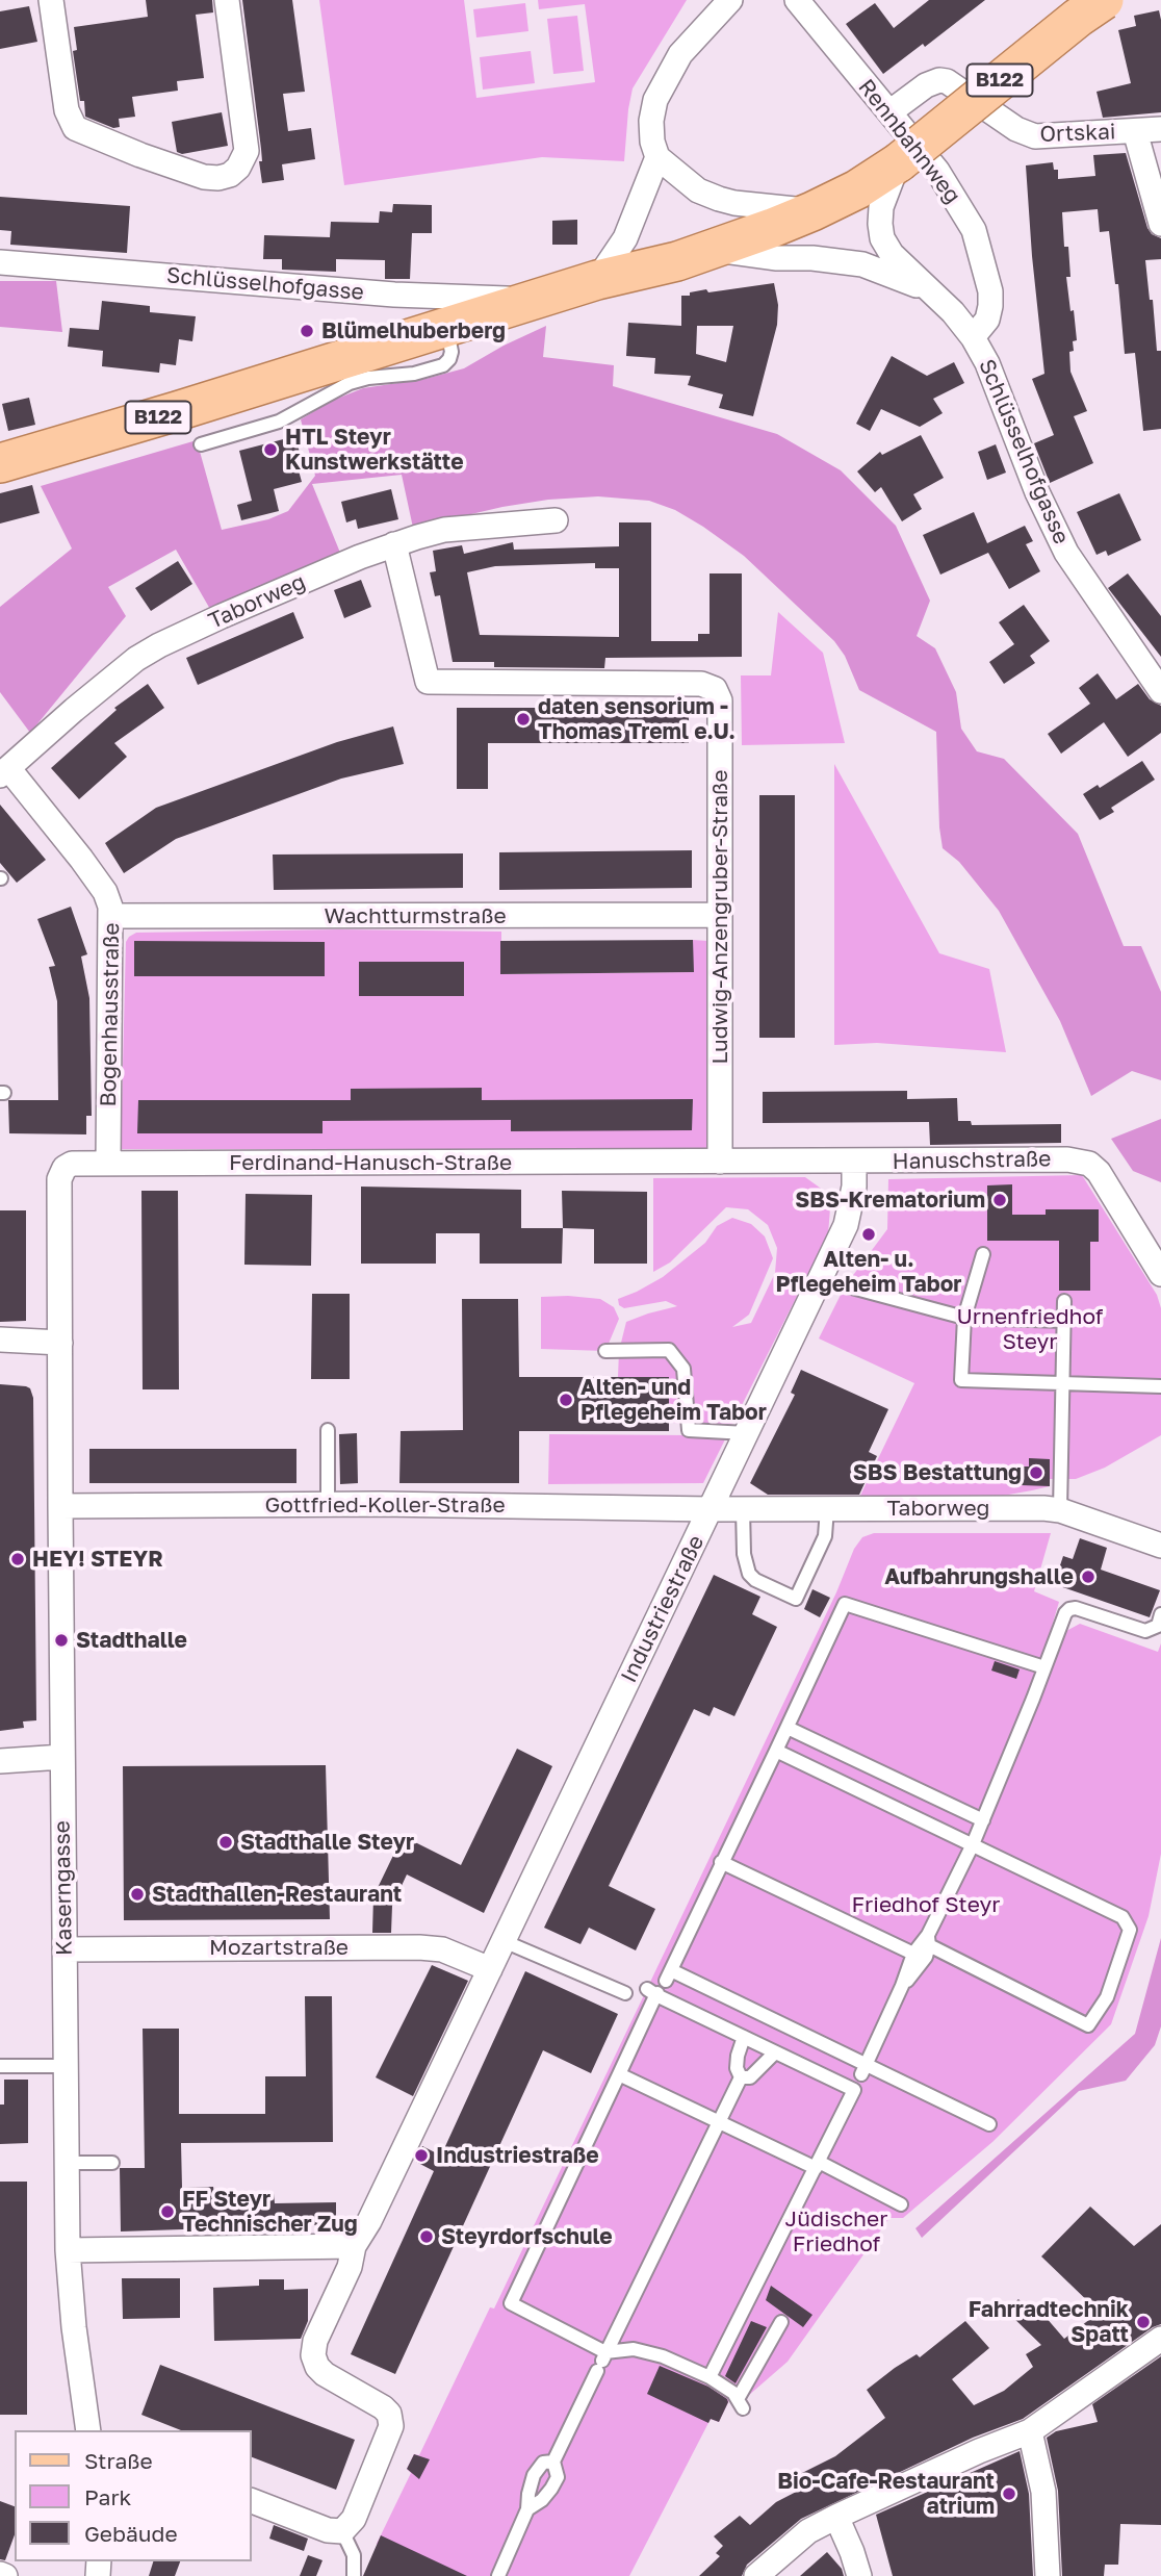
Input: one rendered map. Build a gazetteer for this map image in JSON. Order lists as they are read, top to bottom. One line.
{"streets":{"main road":["B122"],"street":["Ortskai","Rennbahnweg","Schlüsselhofgasse","Taborweg","Wachtturmstraße","Ludwig-Anzengruber-Straße","Bogenhausstraße","Hanuschstraße","Ferdinand-Hanusch-Straße","Gottfried-Koller-Straße","Industriestraße","Kaserngasse","Mozartstraße"]},"crossings":[["B122","Schlüsselhofgasse"],["Ortskai","Rennbahnweg"],["Rennbahnweg","Schlüsselhofgasse"],["Taborweg","Ludwig-Anzengruber-Straße"],["Taborweg","Bogenhausstraße"],["Taborweg","Gottfried-Koller-Straße"],["Taborweg","Industriestraße"],["Wachtturmstraße","Ludwig-Anzengruber-Straße"],["Wachtturmstraße","Bogenhausstraße"],["Ludwig-Anzengruber-Straße","Ferdinand-Hanusch-Straße"],["Bogenhausstraße","Ferdinand-Hanusch-Straße"],["Hanuschstraße","Ferdinand-Hanusch-Straße"],["Hanuschstraße","Industriestraße"],["Ferdinand-Hanusch-Straße","Industriestraße"],["Ferdinand-Hanusch-Straße","Kaserngasse"],["Gottfried-Koller-Straße","Industriestraße"],["Gottfried-Koller-Straße","Kaserngasse"],["Industriestraße","Mozartstraße"],["Kaserngasse","Mozartstraße"]],"parks":["Urnenfriedhof Steyr","Friedhof Steyr","Jüdischer Friedhof"],"places":["Blümelhuberberg","HTL Steyr Kunstwerkstätte","daten sensorium - Thomas Treml e.U.","SBS-Krematorium","Alten- u. Pflegeheim Tabor","Alten- und Pflegeheim Tabor","SBS Bestattung","HEY! STEYR","Aufbahrungshalle","Stadthalle","Stadthalle Steyr","Stadthallen-Restaurant","Industriestraße","FF Steyr Technischer Zug","Steyrdorfschule","Fahrradtechnik Spatt","Bio-Cafe-Restaurant atrium"],"legend":["Straße","Park","Gebäude"]}
